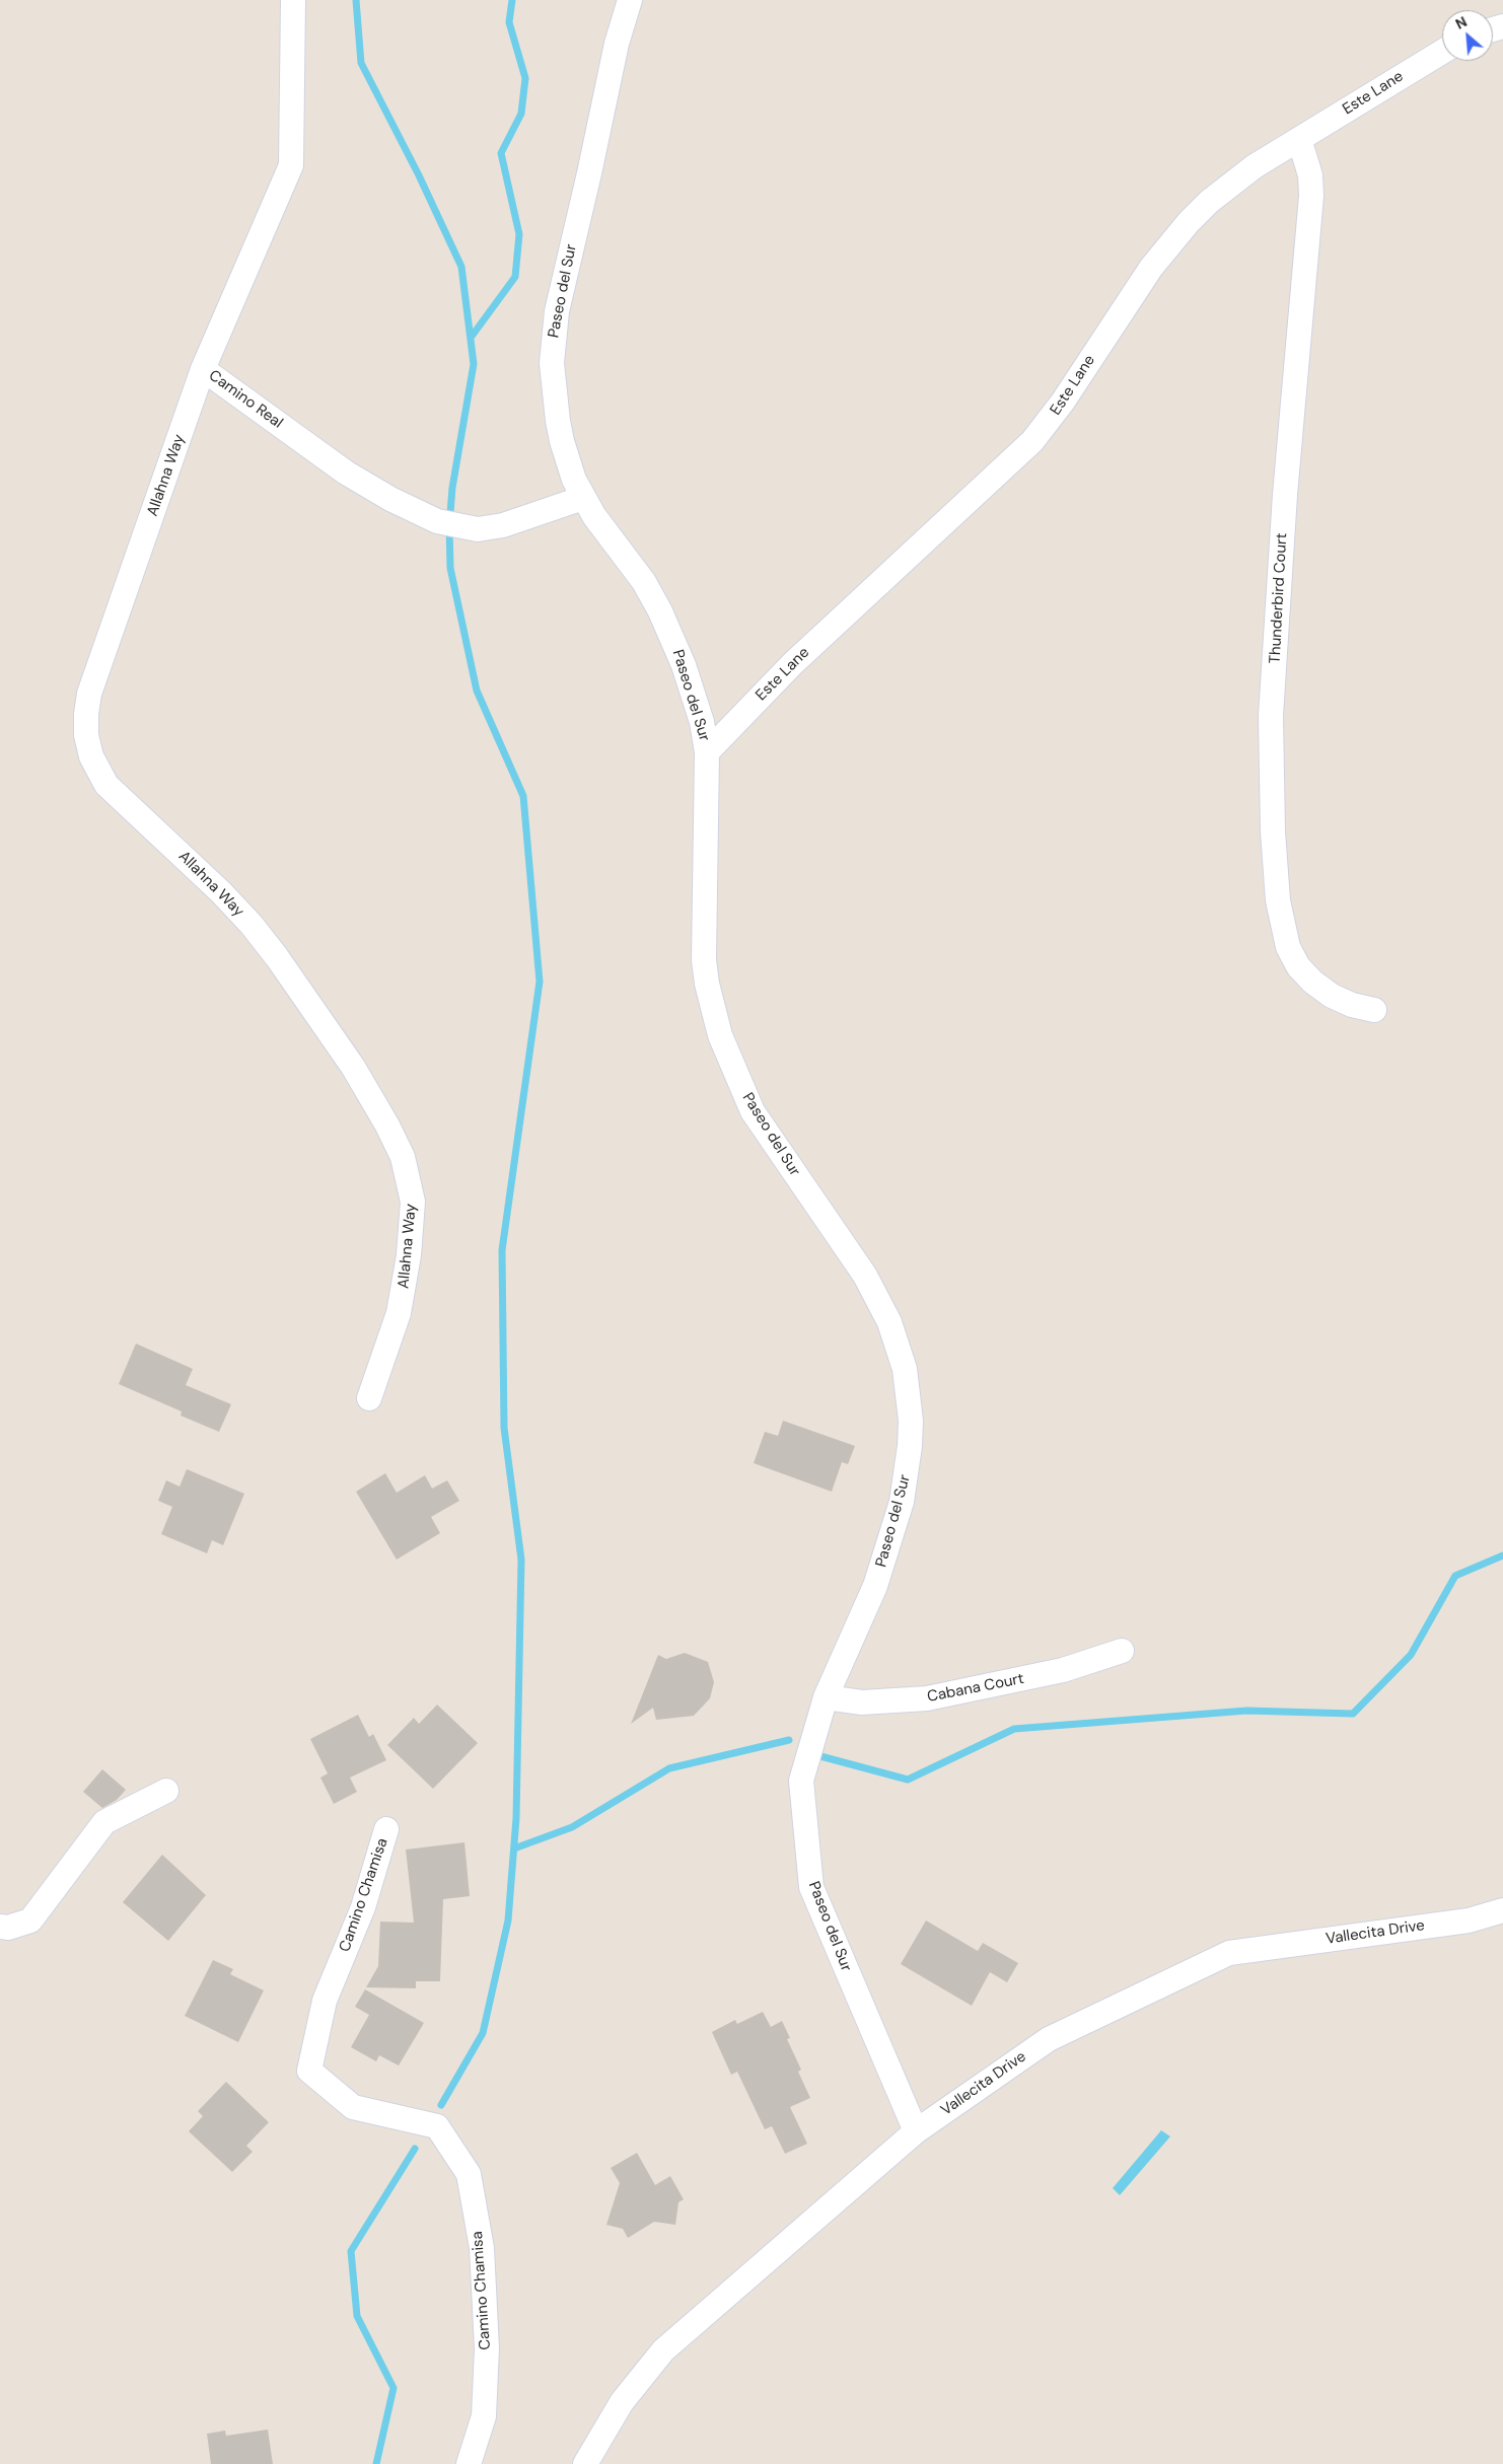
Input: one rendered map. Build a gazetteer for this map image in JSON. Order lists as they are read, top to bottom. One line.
{"streets":{"street":["Este Lane","Paseo del Sur","Camino Real","Allahna Way","Thunderbird Court","Cabana Court","Camino Chamisa","Vallecita Drive"]},"crossings":[["Este Lane","Paseo del Sur"],["Este Lane","Thunderbird Court"],["Paseo del Sur","Camino Real"],["Paseo del Sur","Cabana Court"],["Paseo del Sur","Vallecita Drive"],["Camino Real","Allahna Way"]],"north":"top left"}
